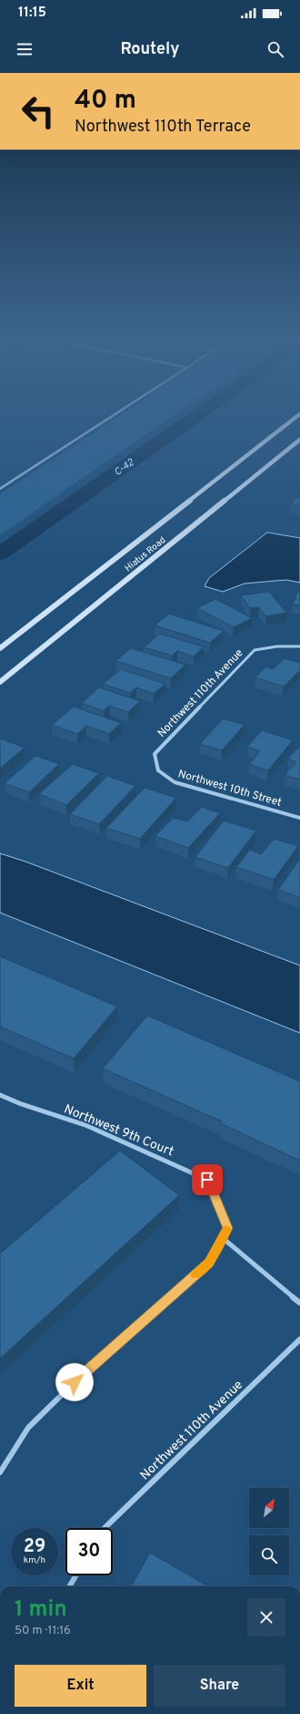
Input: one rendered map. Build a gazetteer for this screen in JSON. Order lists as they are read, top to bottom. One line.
{"streets":{"main road":["Hiatus Road"],"street":["Northwest 110th Avenue","Northwest 10th Street","Northwest 9th Court"]},"crossings":[["Northwest 110th Avenue","Northwest 10th Street"]],"water":["C-42"],"north":"top right","page":{"status":"11:15","header":"Routely","turn":["40 m","Northwest 110th Terrace"],"speed":"29 km/h","limit":"30","heading":["1 min","50 m · 11:16"],"buttons":["Exit","Share"]}}
